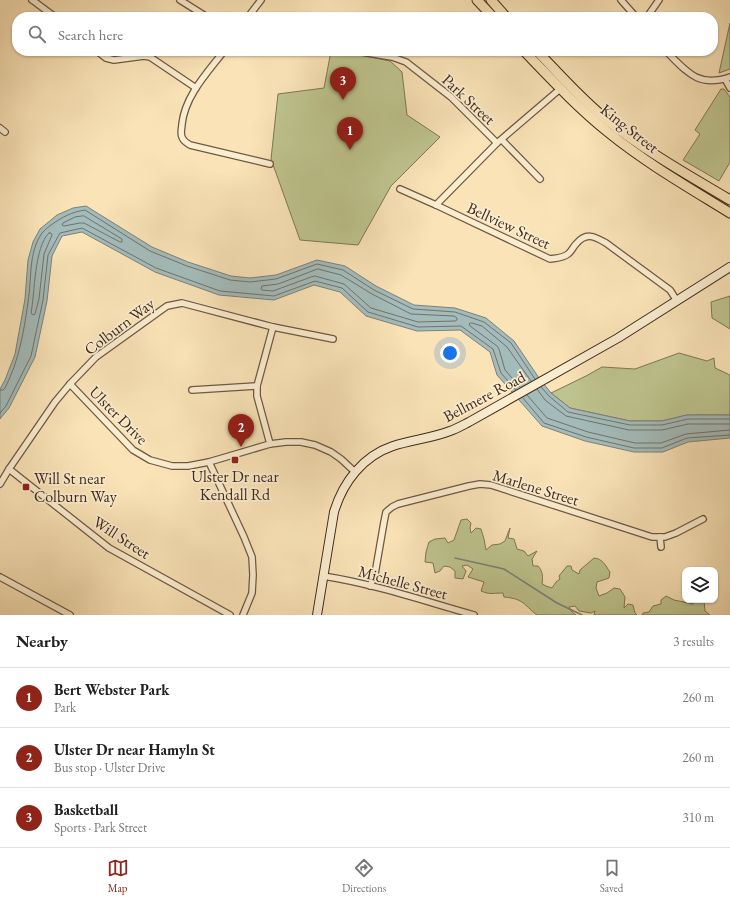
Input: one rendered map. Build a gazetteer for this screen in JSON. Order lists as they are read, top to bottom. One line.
{"streets":{"main road":["King Street","Bellmere Road"],"street":["Park Street","Bellview Street","Colburn Way","Ulster Drive","Marlene Street","Will Street","Michelle Street"]},"crossings":[["Bellview Street","Bellmere Road"],["Colburn Way","Ulster Drive"],["Colburn Way","Will Street"],["Bellmere Road","Ulster Drive"],["Bellmere Road","Michelle Street"],["Marlene Street","Michelle Street"]],"places":{"transit":["Ulster Dr near Kendall Rd","Will St near Colburn Way"]},"page":{"search":"Search here","pins":["3","1","2"],"heading":["Nearby","3 results"],"list":[{"mark":"1","name":"Bert Webster Park","note":"Park","value":"260 m"},{"mark":"2","name":"Ulster Dr near Hamyln St","note":"Bus stop · Ulster Drive","value":"260 m"},{"mark":"3","name":"Basketball","note":"Sports · Park Street","value":"310 m"}],"nav":["Map","Directions","Saved"]}}
